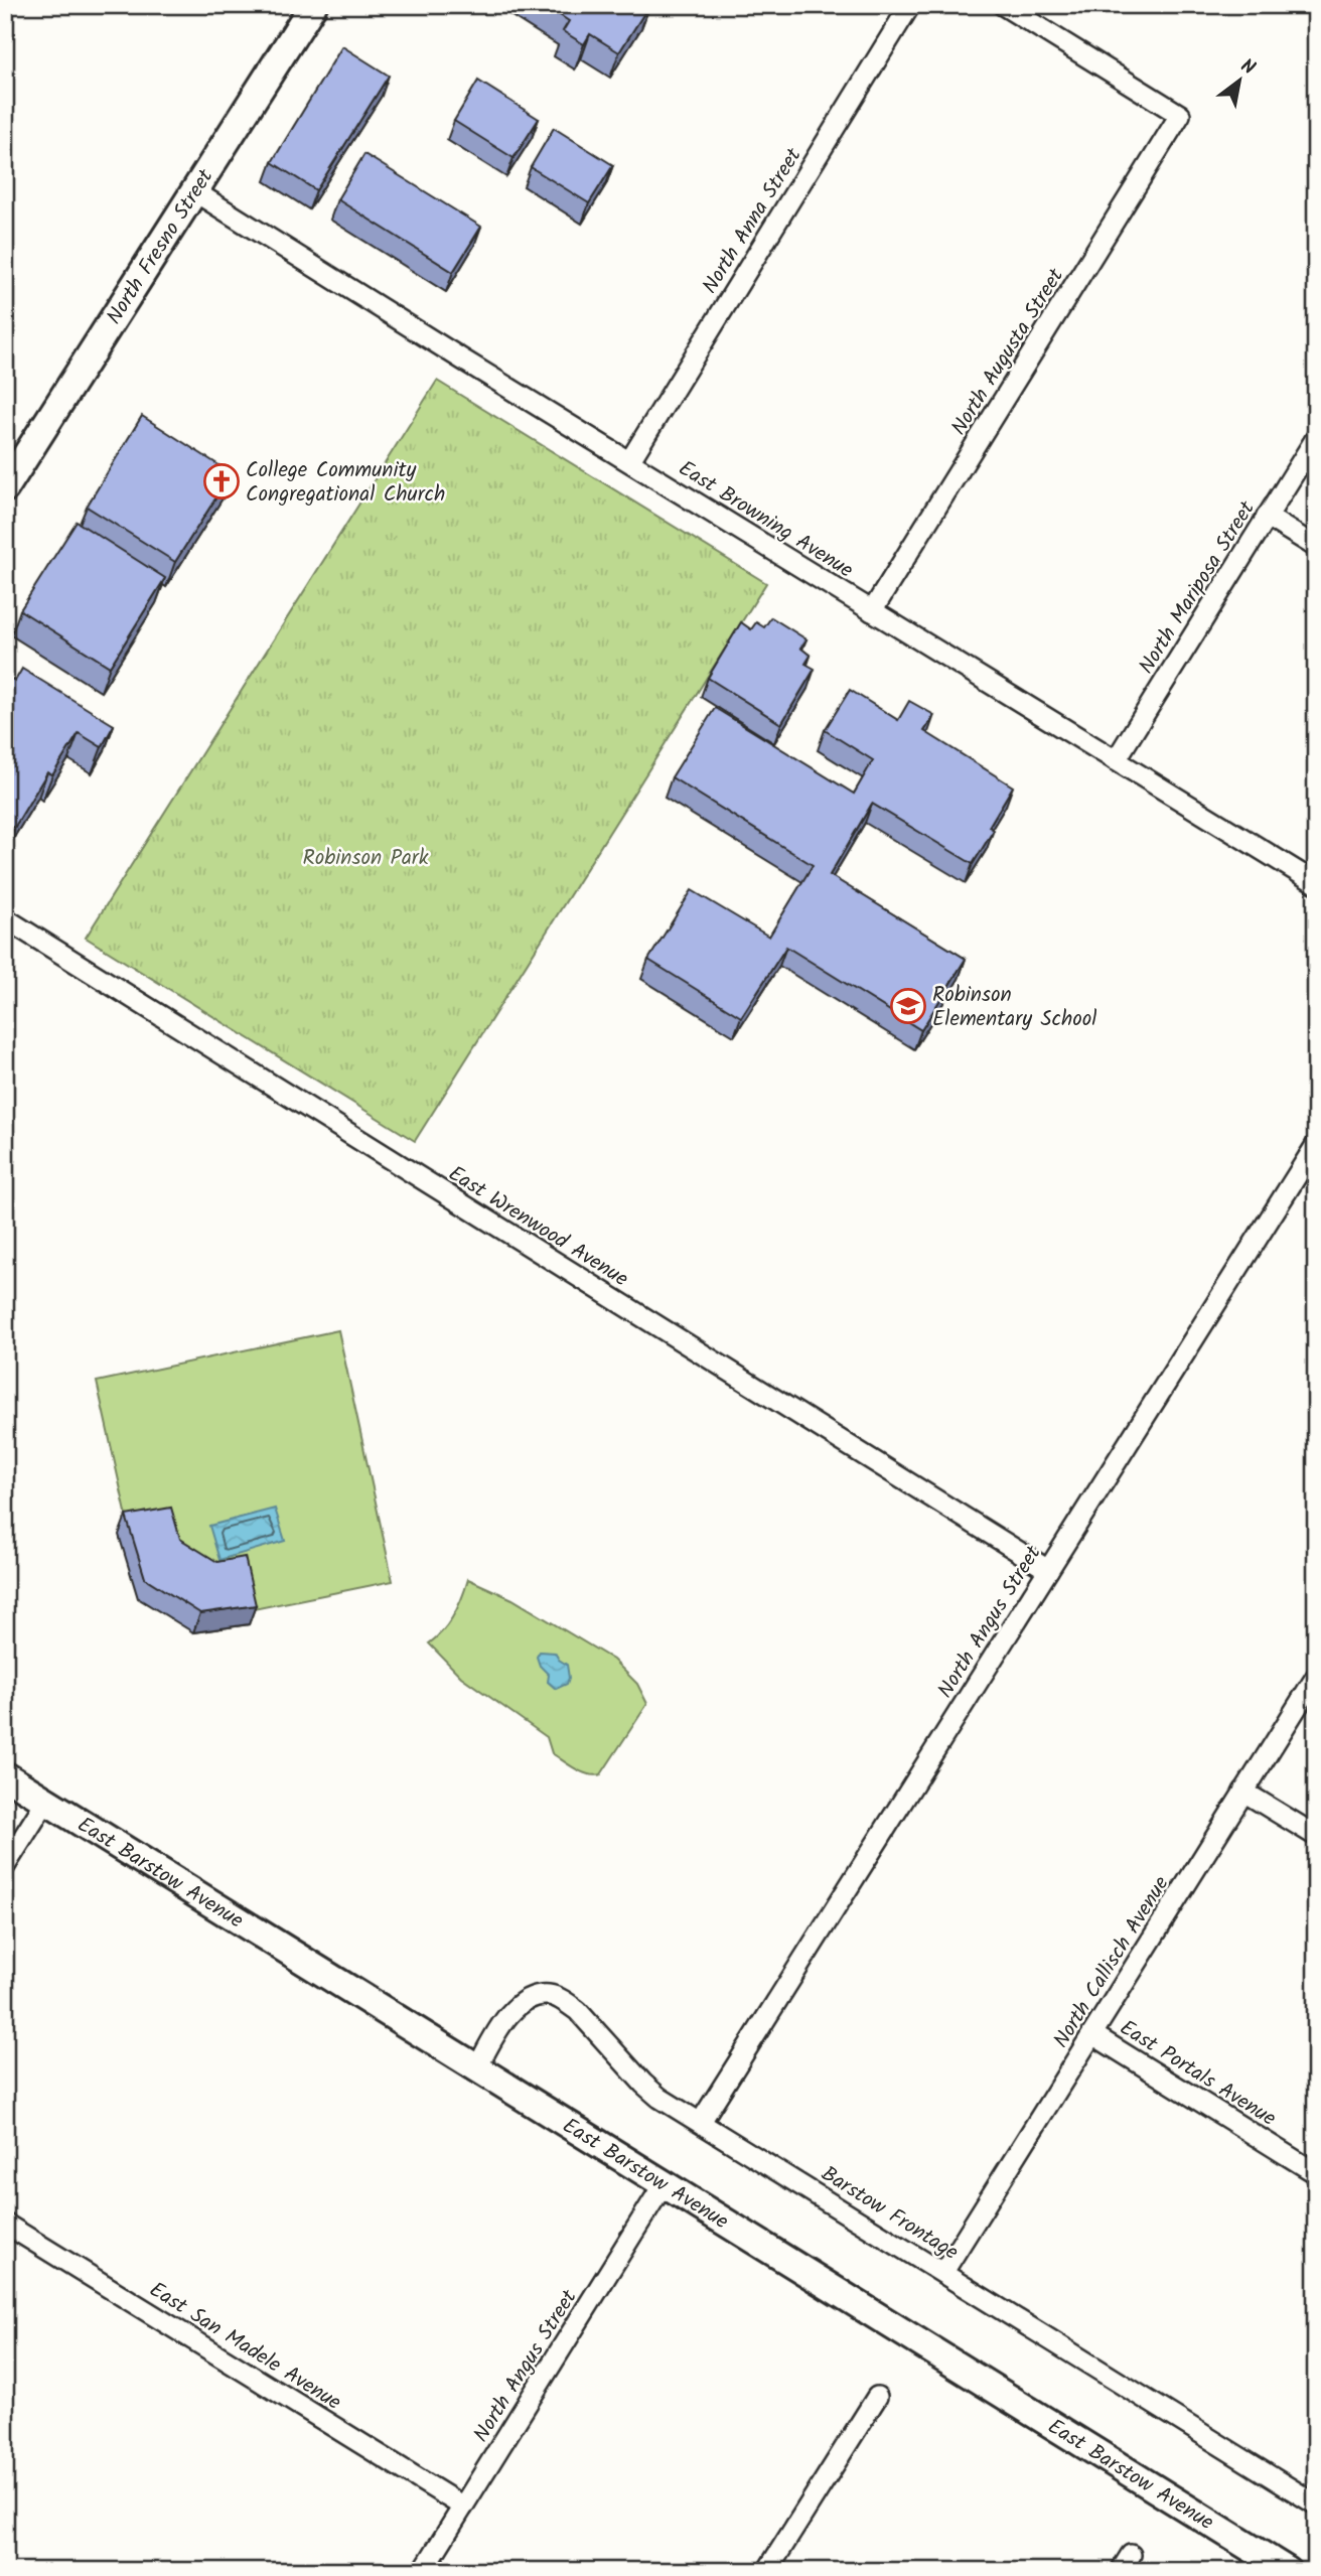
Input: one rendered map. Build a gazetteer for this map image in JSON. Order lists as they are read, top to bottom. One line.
{"streets":{"main road":["North Fresno Street","East Barstow Avenue"],"street":["North Anna Street","North Augusta Street","East Browning Avenue","North Mariposa Street","East Wrenwood Avenue","North Angus Street","North Callisch Avenue","East Portals Avenue","Barstow Frontage","East San Madele Avenue"]},"crossings":[["North Anna Street","East Browning Avenue"],["North Fresno Street","East Browning Avenue"],["North Augusta Street","East Browning Avenue"],["East Browning Avenue","North Mariposa Street"],["East Wrenwood Avenue","North Angus Street"],["North Angus Street","East Barstow Avenue"],["North Angus Street","Barstow Frontage"],["North Angus Street","East San Madele Avenue"],["East Barstow Avenue","Barstow Frontage"],["North Callisch Avenue","East Portals Avenue"],["North Callisch Avenue","Barstow Frontage"]],"parks":["Robinson Park"],"places":{"church":["College Community Congregational Church"],"school or university":["Robinson Elementary School"]},"north":"top right"}
